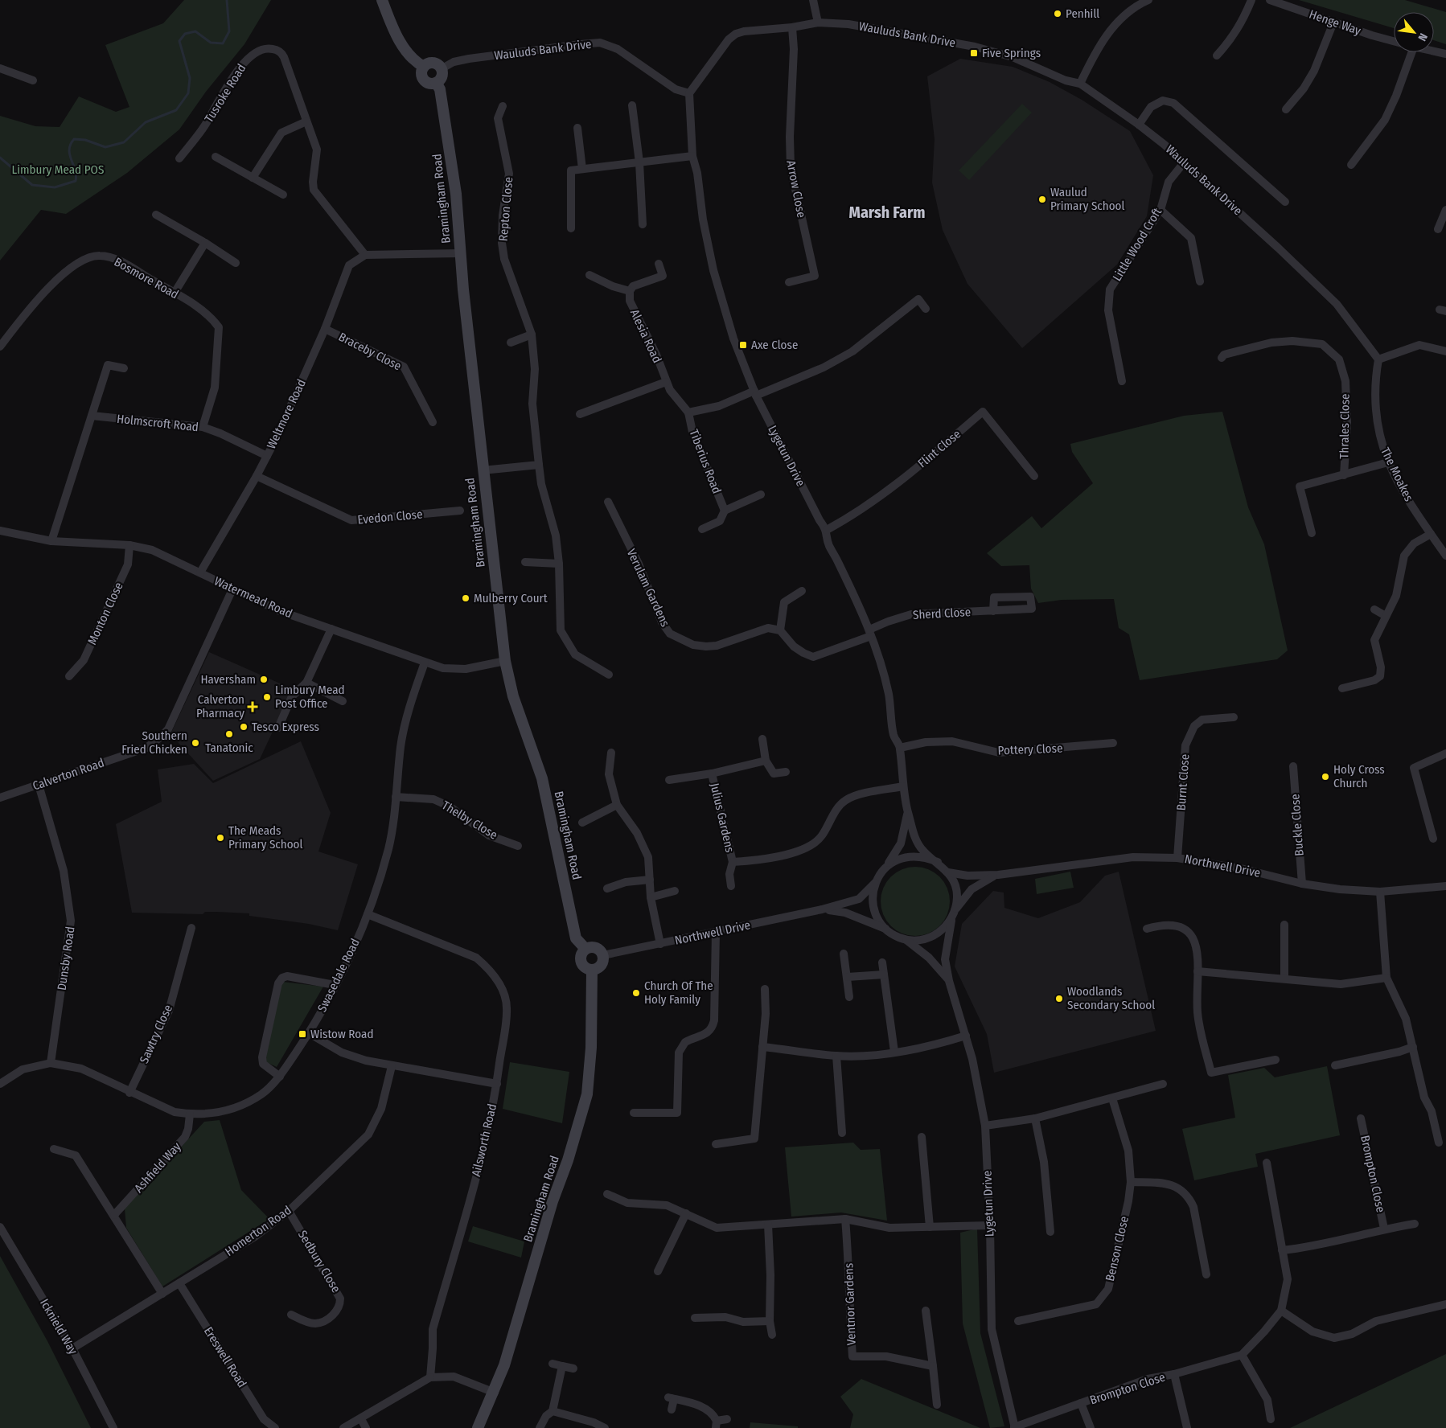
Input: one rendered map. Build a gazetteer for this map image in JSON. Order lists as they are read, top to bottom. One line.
{"streets":{"street":["Henge Way","Wauluds Bank Drive","Tusroke Road","Arrow Close","Bramingham Road","Repton Close","Little Wood Croft","Bosmore Road","Alesia Road","Braceby Close","Weltmore Road","Holmscroft Road","Thrales Close","Flint Close","Lygetun Drive","Tiberius Road","The Moakes","Evedon Close","Verulam Gardens","Watermead Road","Monton Close","Sherd Close","Pottery Close","Calverton Road","Burnt Close","Julius Gardens","Thelby Close","Buckle Close","Northwell Drive","Dunsby Road","Swasedale Road","Sawtry Close","Ailsworth Road","Ashfield Way","Brompton Close","Homerton Road","Benson Close","Sedbury Close","Ventnor Gardens","Icknield Way","Ereswell Road"]},"crossings":[["Wauluds Bank Drive","Arrow Close"],["Wauluds Bank Drive","Bramingham Road"],["Wauluds Bank Drive","Little Wood Croft"],["Wauluds Bank Drive","Lygetun Drive"],["Wauluds Bank Drive","The Moakes"],["Bramingham Road","Watermead Road"],["Bramingham Road","Northwell Drive"],["Bosmore Road","Holmscroft Road"],["Alesia Road","Tiberius Road"],["Braceby Close","Weltmore Road"],["Weltmore Road","Holmscroft Road"],["Weltmore Road","Evedon Close"],["Weltmore Road","Watermead Road"],["Thrales Close","The Moakes"],["Flint Close","Lygetun Drive"],["Lygetun Drive","Sherd Close"],["Lygetun Drive","Pottery Close"],["Lygetun Drive","Julius Gardens"],["Lygetun Drive","Northwell Drive"],["Lygetun Drive","Brompton Close"],["Watermead Road","Monton Close"],["Watermead Road","Calverton Road"],["Watermead Road","Swasedale Road"],["Calverton Road","Dunsby Road"],["Burnt Close","Northwell Drive"],["Thelby Close","Swasedale Road"],["Buckle Close","Northwell Drive"],["Dunsby Road","Swasedale Road"],["Swasedale Road","Sawtry Close"],["Swasedale Road","Ailsworth Road"],["Swasedale Road","Ashfield Way"],["Homerton Road","Sedbury Close"],["Homerton Road","Icknield Way"],["Homerton Road","Ereswell Road"]],"districts":["Marsh Farm"],"parks":["Limbury Mead POS"],"places":{"other":["Penhill","Waulud Primary School","Mulberry Court","Haversham","Limbury Mead Post Office","Tesco Express","Tanatonic","Southern Fried Chicken","Holy Cross Church","The Meads Primary School","Church Of The Holy Family","Woodlands Secondary School"],"transit":["Five Springs","Axe Close","Wistow Road"],"health":["Calverton Pharmacy"]},"north":"bottom right"}
